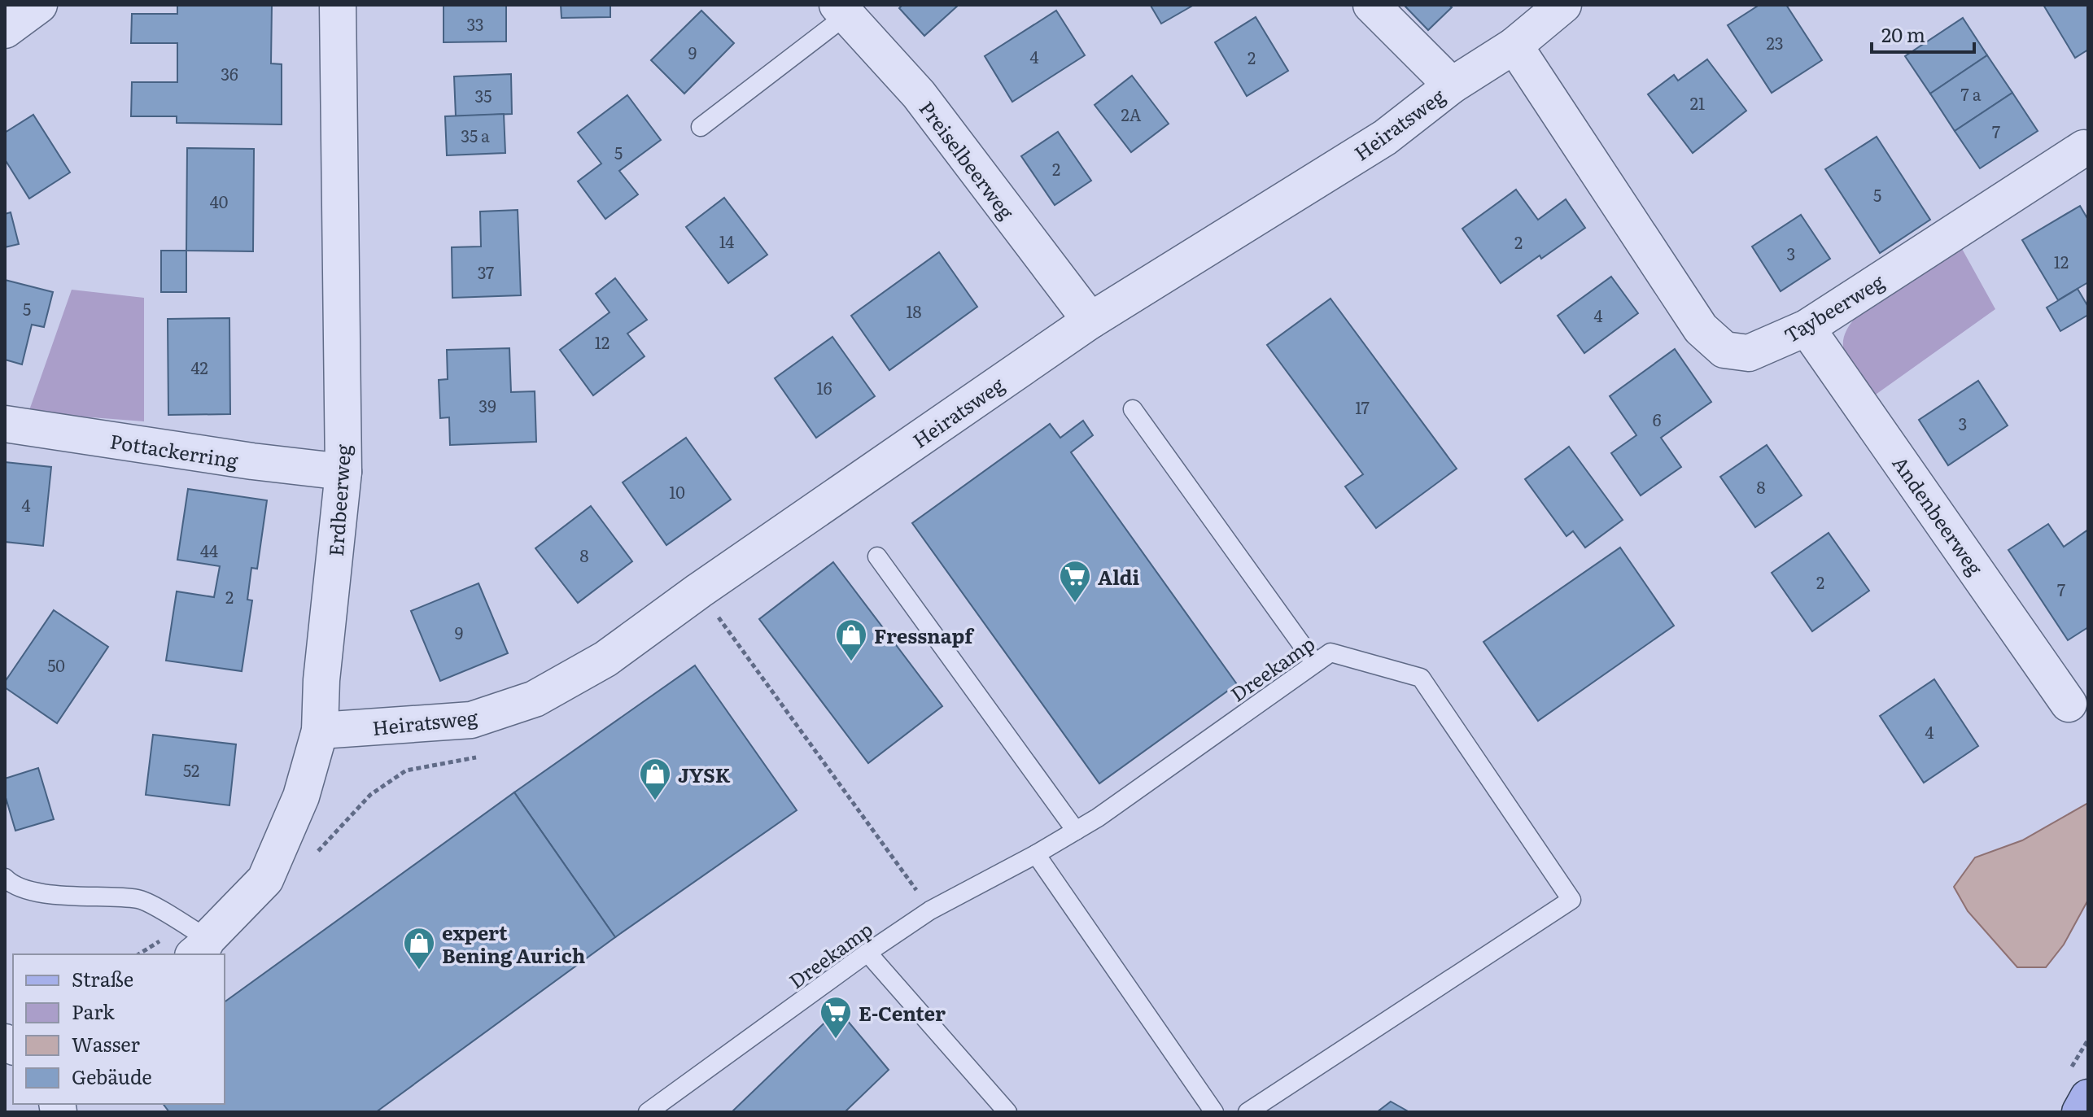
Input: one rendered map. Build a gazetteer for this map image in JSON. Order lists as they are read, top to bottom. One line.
{"streets":{"street":["Heiratsweg","Preiselbeerweg","Taybeerweg","Pottackerring","Erdbeerweg","Andenbeerweg"],"lane":["Dreekamp"]},"crossings":[["Heiratsweg","Preiselbeerweg"],["Heiratsweg","Taybeerweg"],["Heiratsweg","Erdbeerweg"],["Taybeerweg","Andenbeerweg"],["Pottackerring","Erdbeerweg"]],"places":{"supermarket":["Aldi","E-Center"],"shop":["Fressnapf","JYSK","expert Bening Aurich"]},"house_numbers":["33","23","9","4","2","36","7 a","35","21","2A","7","35 a","5","2","5","40","14","2","3","12","37","5","18","4","12","42","16","39","17","6","3","8","10","4","44","8","2","7","2","9","50","4","52"],"legend":["Straße","Park","Wasser","Gebäude"],"scale_bar":"20 m"}
